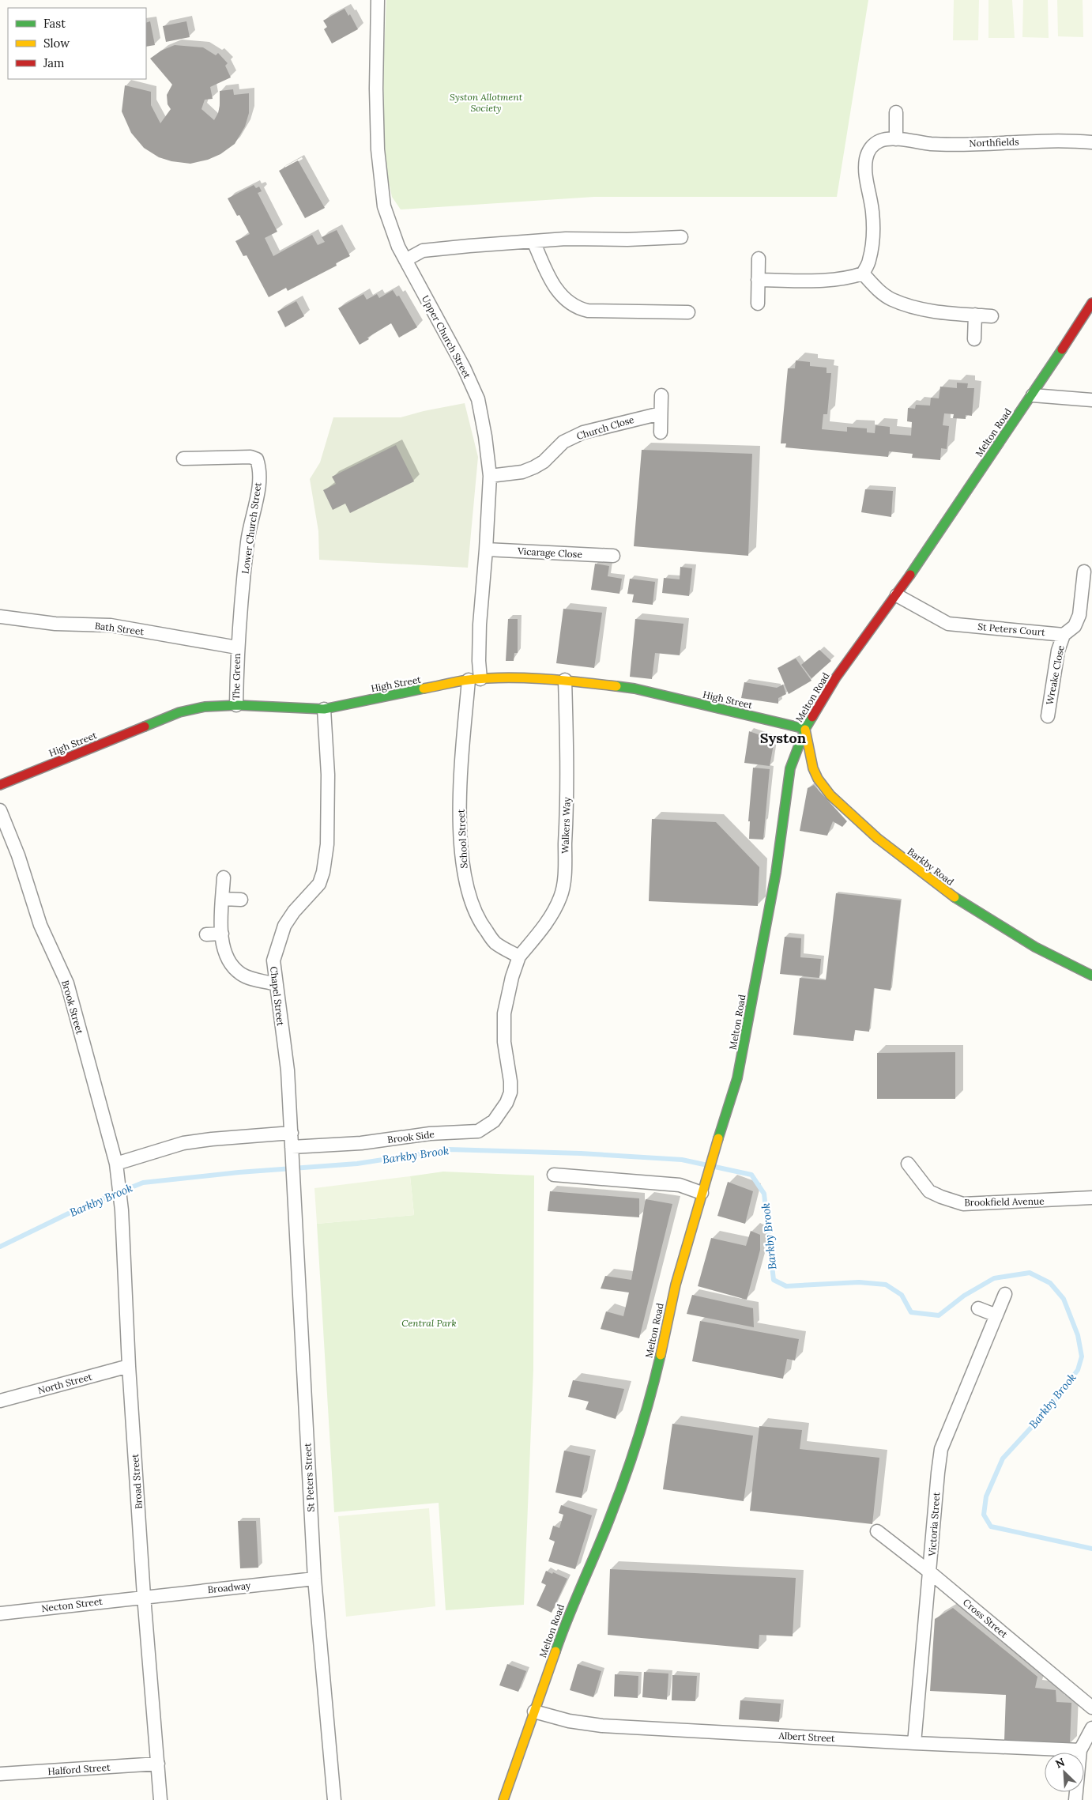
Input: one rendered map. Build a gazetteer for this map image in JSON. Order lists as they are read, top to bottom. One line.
{"streets":{"street":["Northfields","Upper Church Street","Church Close","Melton Road","Lower Church Street","Vicarage Close","Bath Street","St Peters Court","Wreake Close","The Green","High Street","Walkers Way","School Street","Barkby Road","Chapel Street","Brook Street","Brook Side","Brookfield Avenue","North Street","St Peters Street","Broad Street","Victoria Street","Broadway","Necton Street","Cross Street","Albert Street","Halford Street"]},"crossings":[["Upper Church Street","Church Close"],["Upper Church Street","Vicarage Close"],["Upper Church Street","High Street"],["Upper Church Street","School Street"],["Melton Road","St Peters Court"],["Melton Road","High Street"],["Melton Road","Barkby Road"],["Melton Road","Albert Street"],["Lower Church Street","Bath Street"],["Lower Church Street","The Green"],["Bath Street","The Green"],["St Peters Court","Wreake Close"],["The Green","High Street"],["High Street","Walkers Way"],["High Street","School Street"],["High Street","Barkby Road"],["High Street","Chapel Street"],["Walkers Way","School Street"],["Walkers Way","Brook Side"],["School Street","Brook Side"],["Chapel Street","Brook Side"],["Chapel Street","St Peters Street"],["Brook Street","Broad Street"],["Brook Side","St Peters Street"],["North Street","Broad Street"],["St Peters Street","Broadway"],["Broad Street","Broadway"],["Broad Street","Necton Street"],["Broad Street","Halford Street"],["Victoria Street","Cross Street"],["Victoria Street","Albert Street"],["Broadway","Necton Street"]],"districts":["Syston"],"water":["Barkby Brook"],"parks":["Syston Allotment Society","Central Park"],"legend":["Fast","Slow","Jam"],"north":"top left"}
